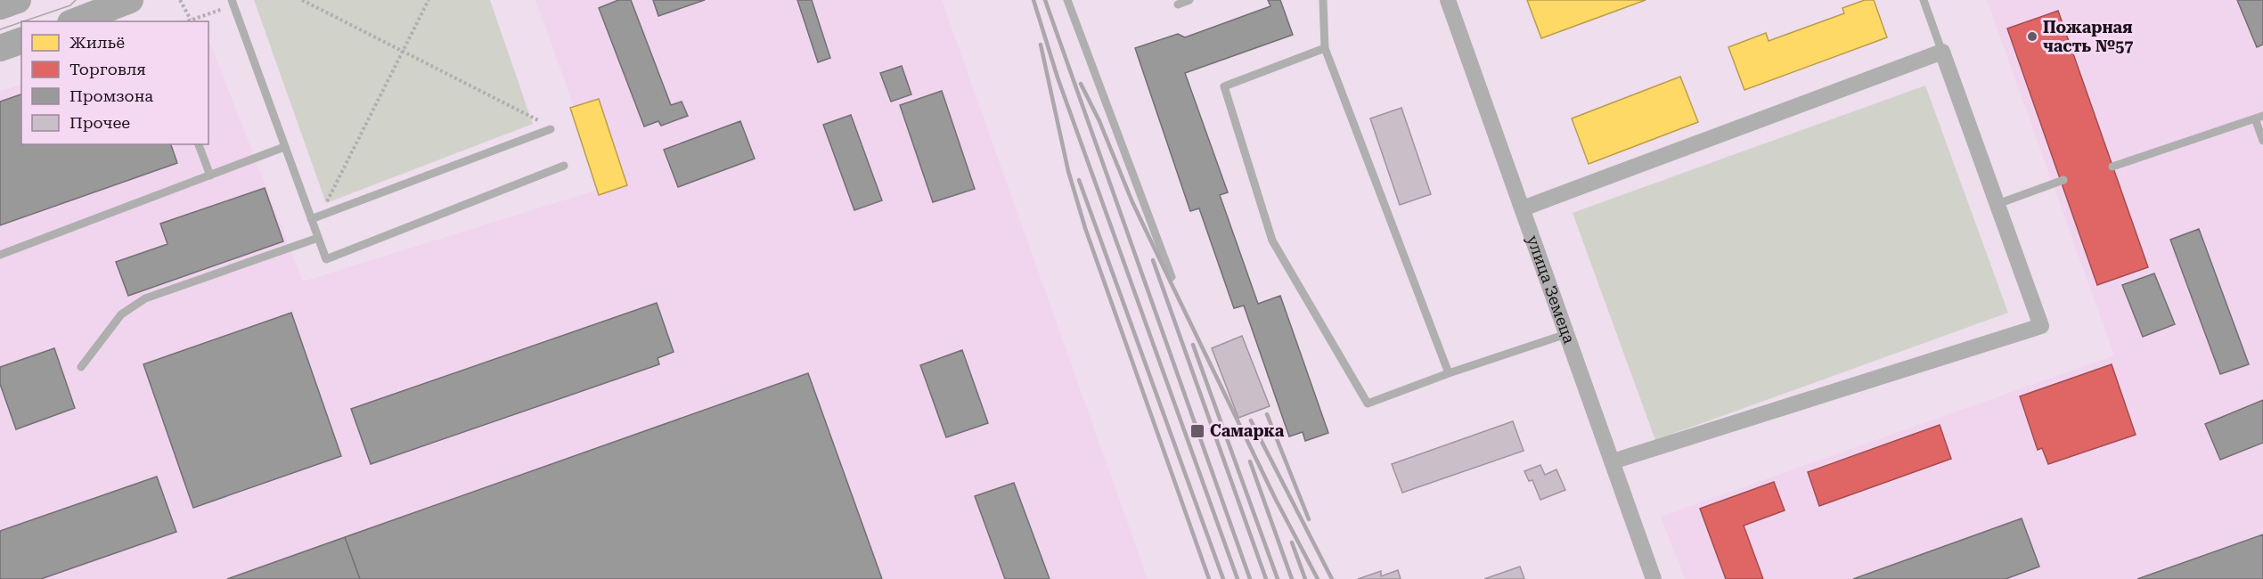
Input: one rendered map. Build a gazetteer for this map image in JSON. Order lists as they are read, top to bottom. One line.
{"streets":{"street":["улица Земеца"]},"places":{"other":["Пожарная часть №57"],"transit":["Самарка"]},"legend":["Жильё","Торговля","Промзона","Прочее"]}
